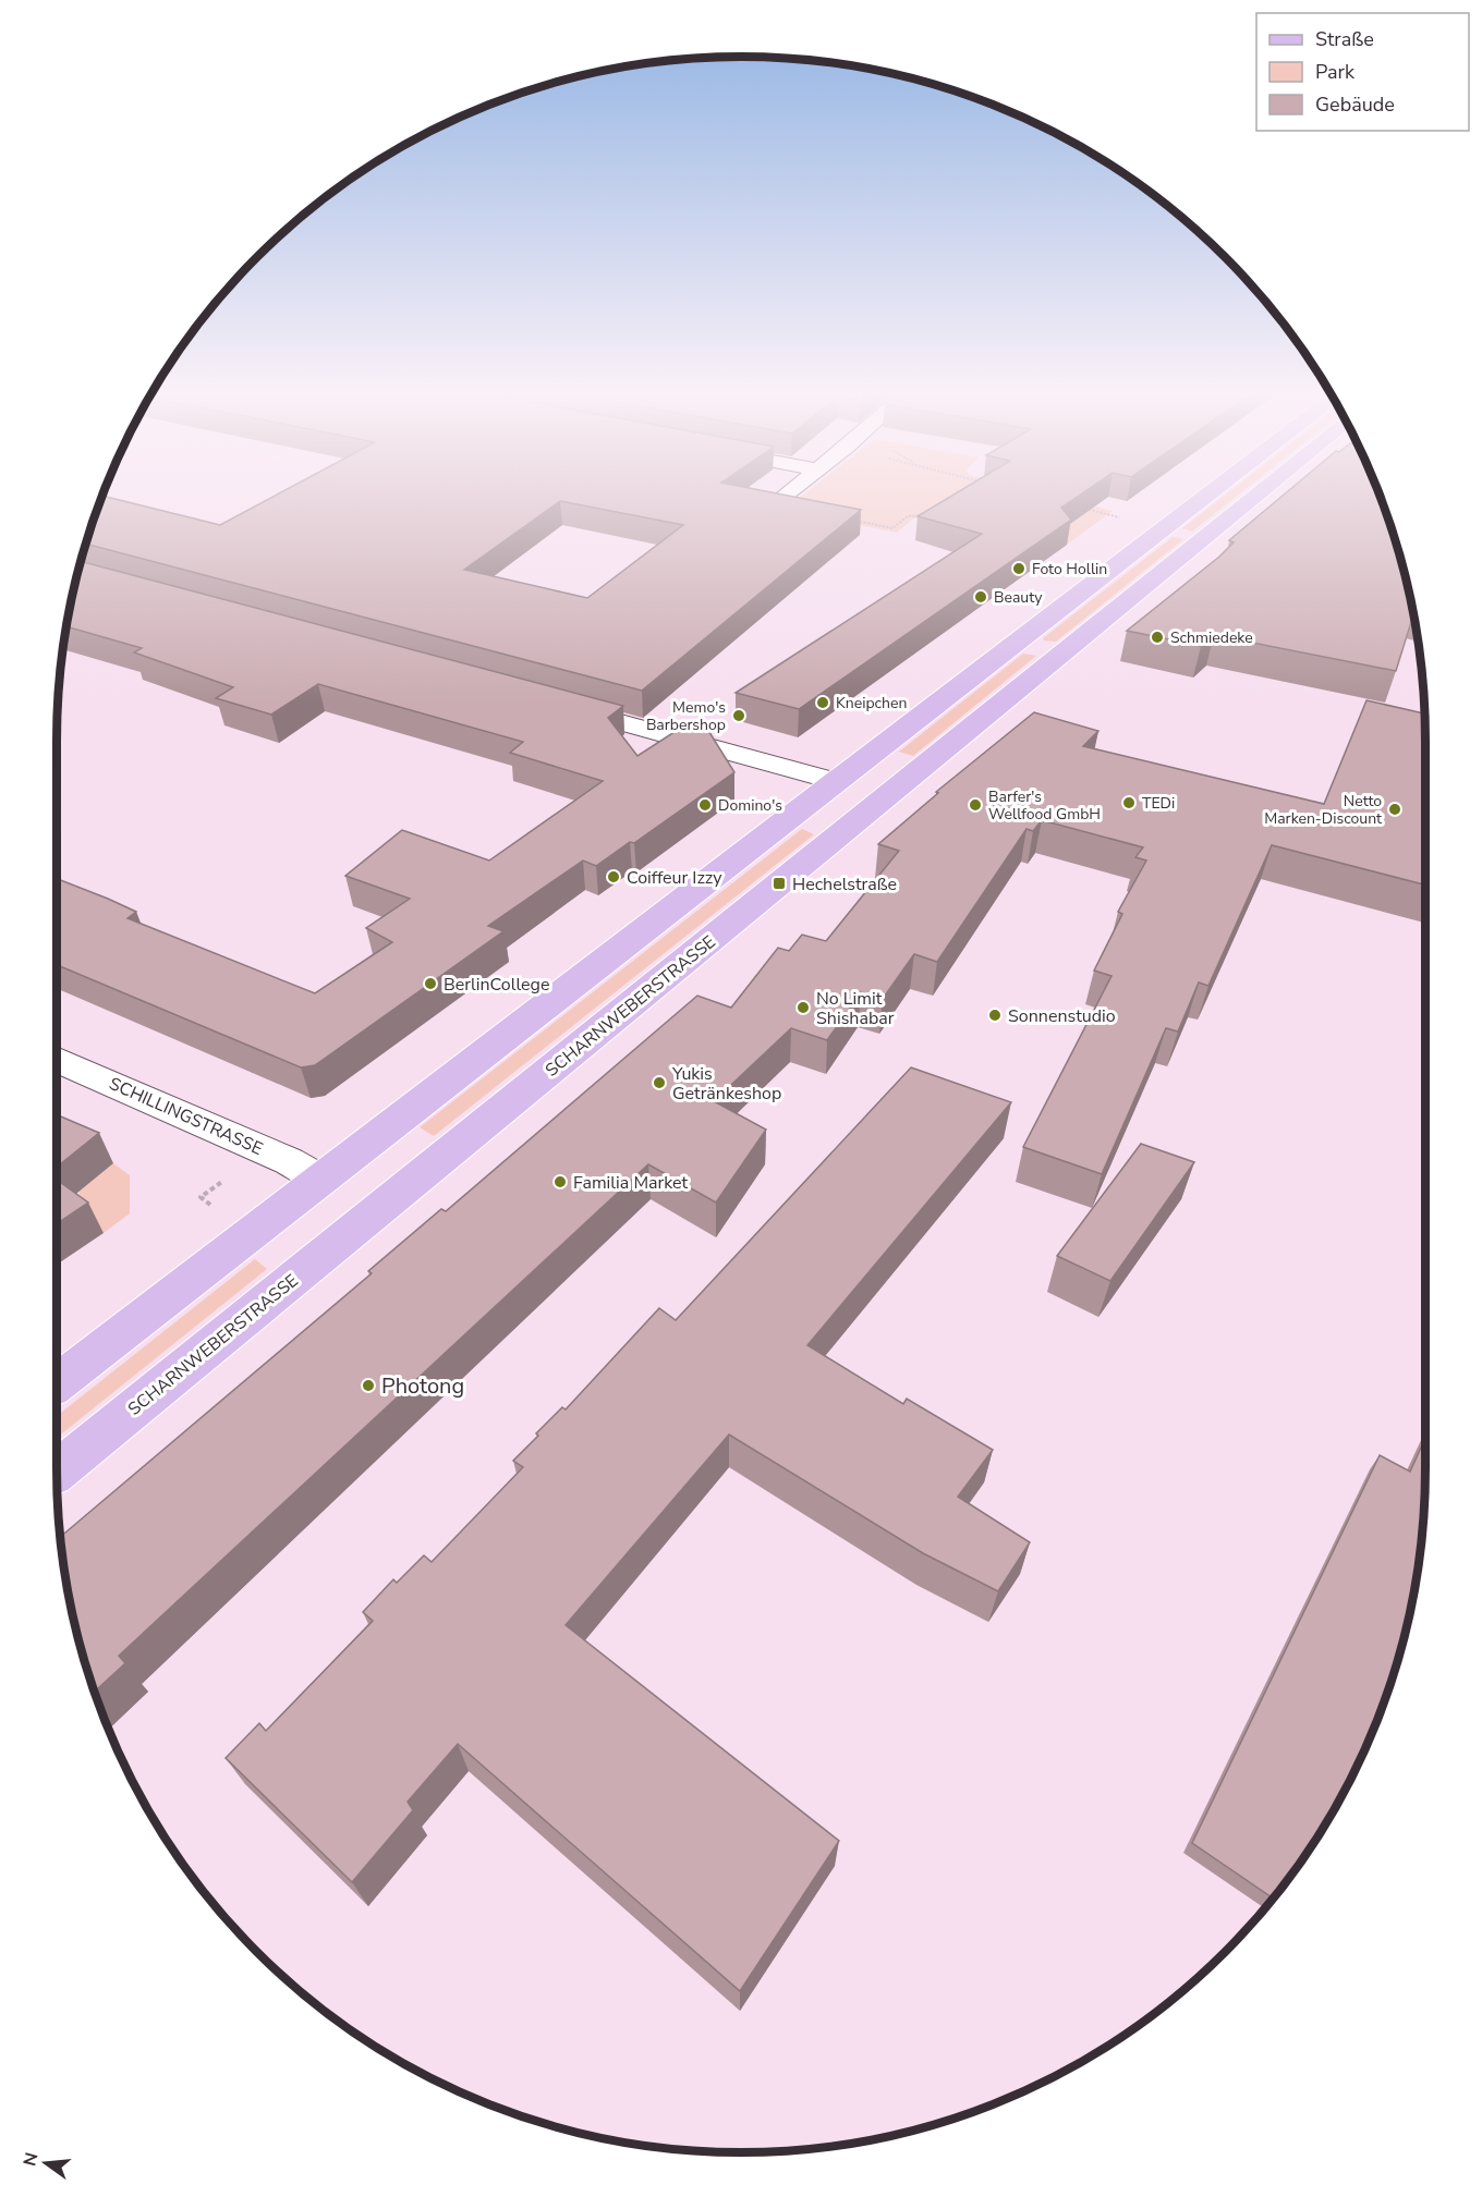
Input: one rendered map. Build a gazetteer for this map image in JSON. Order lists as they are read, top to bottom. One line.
{"streets":{"main road":["SCHARNWEBERSTRASSE"],"street":["SCHILLINGSTRASSE"]},"places":{"other":["Foto Hollin","Beauty","Schmiedeke","Kneipchen","Memo's Barbershop","TEDi","Domino's","Barfer's Wellfood GmbH","Netto Marken-Discount","Coiffeur Izzy","BerlinCollege","No Limit Shishabar","Sonnenstudio","Yukis Getränkeshop","Familia Market","Photong"],"transit":["Hechelstraße"]},"legend":["Straße","Park","Gebäude"],"north":"left"}
